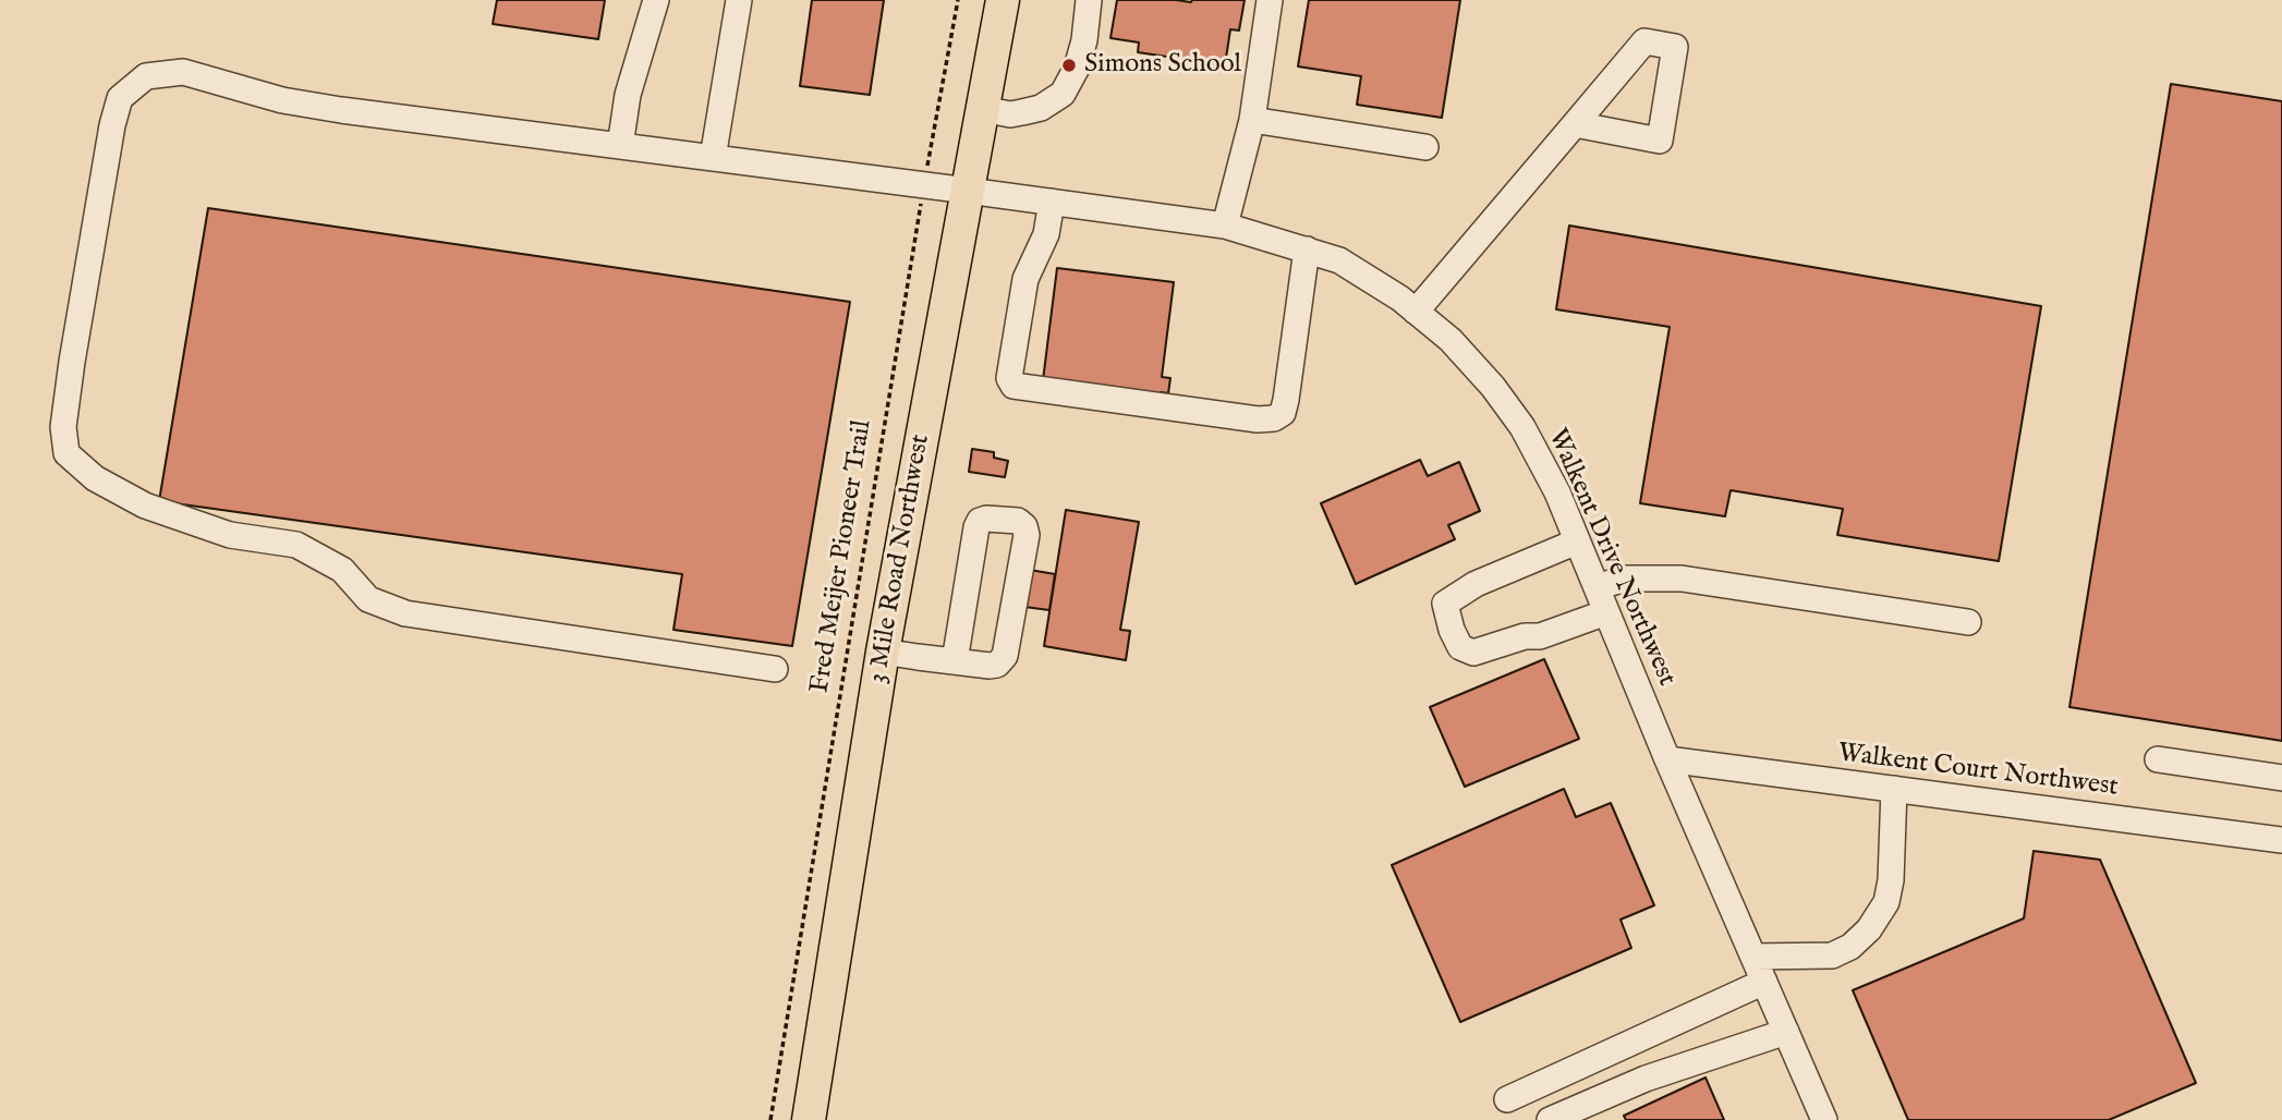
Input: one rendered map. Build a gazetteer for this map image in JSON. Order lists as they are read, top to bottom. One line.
{"streets":{"main road":["3 Mile Road Northwest"],"street":["Walkent Drive Northwest","Walkent Court Northwest"],"path":["Fred Meijer Pioneer Trail"]},"crossings":[["Fred Meijer Pioneer Trail","Walkent Drive Northwest"],["Walkent Drive Northwest","3 Mile Road Northwest"],["Walkent Drive Northwest","Walkent Court Northwest"]],"places":["Simons School"]}
